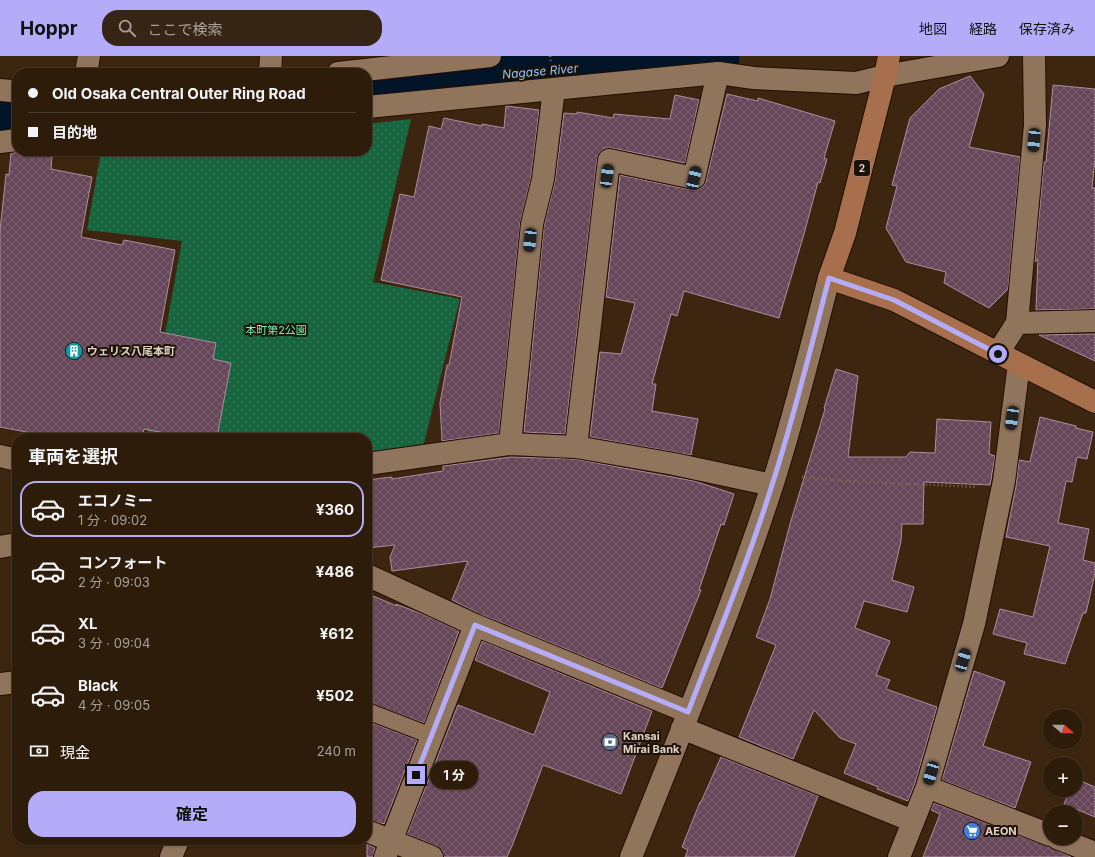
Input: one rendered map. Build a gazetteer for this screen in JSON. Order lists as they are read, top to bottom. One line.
{"streets":{"main road":["2"]},"water":["Nagase River"],"parks":["本町第2公園"],"places":{"building":["ウェリス八尾本町"],"bank":["Kansai Mirai Bank"],"supermarket":["AEON"]},"north":"right","page":{"header":"Hoppr","search":"ここで検索","nav":["地図","経路","保存済み"],"banner":["Old Osaka Central Outer Ring Road","目的地"],"heading":"車両を選択","list":[{"name":"エコノミー","note":"1 分 · 09:02","value":"¥360"},{"name":"コンフォート","note":"2 分 · 09:03","value":"¥486"},{"name":"XL","note":"3 分 · 09:04","value":"¥612"},{"name":"Black","note":"4 分 · 09:05","value":"¥502"}],"map_buttons":["+","−"],"pay":["現金","240 m"],"bubble":"1 分","buttons":"確定"}}
